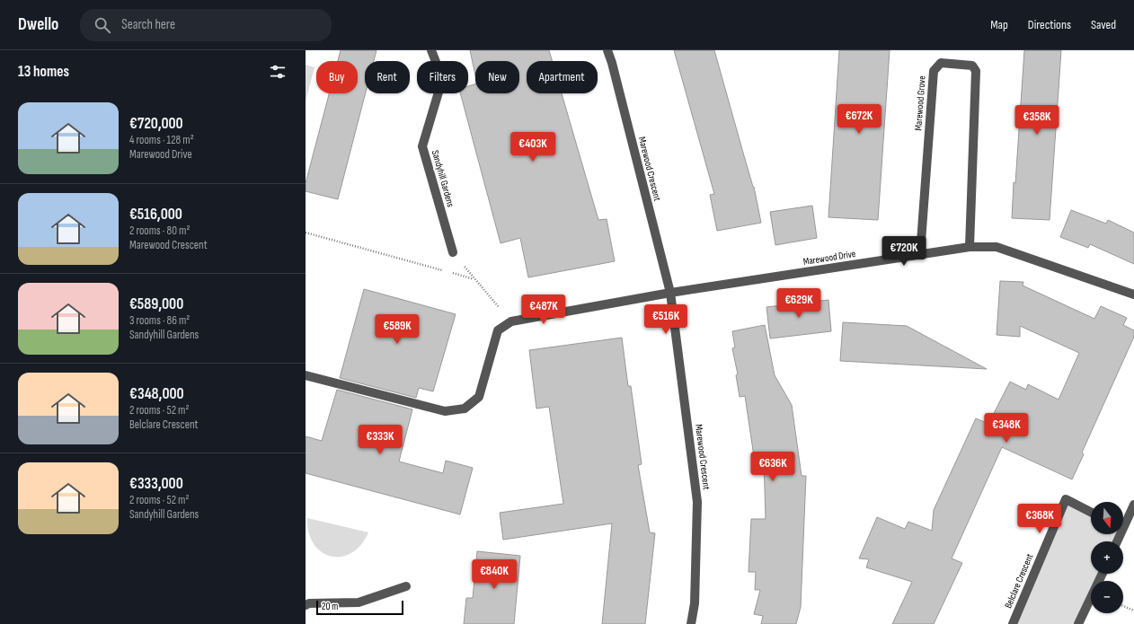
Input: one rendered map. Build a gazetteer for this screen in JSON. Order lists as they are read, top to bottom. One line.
{"streets":{"street":["Marewood Grove","Marewood Crescent","Sandyhill Gardens","Marewood Drive","Belclare Crescent"]},"crossings":[["Marewood Grove","Marewood Drive"],["Marewood Crescent","Marewood Drive"]],"scale_bar":"20 m","north":"bottom","page":{"header":"Dwello","search":"Search here","nav":["Map","Directions","Saved"],"heading":"13 homes","chip":["Buy","Rent","Filters","New","Apartment"],"list":[{"name":"€720,000","note":"4 rooms · 128 m² · Marewood Drive"},{"name":"€516,000","note":"2 rooms · 80 m² · Marewood Crescent"},{"name":"€589,000","note":"3 rooms · 86 m² · Sandyhill Gardens"},{"name":"€348,000","note":"2 rooms · 52 m² · Belclare Crescent"},{"name":"€333,000","note":"2 rooms · 52 m² · Sandyhill Gardens"}],"price":["€672K","€358K","€403K","€720K","€629K","€487K","€516K","€589K","€348K","€333K","€636K","€368K","€840K"],"map_buttons":["+","−"],"scale":"20 m"}}
